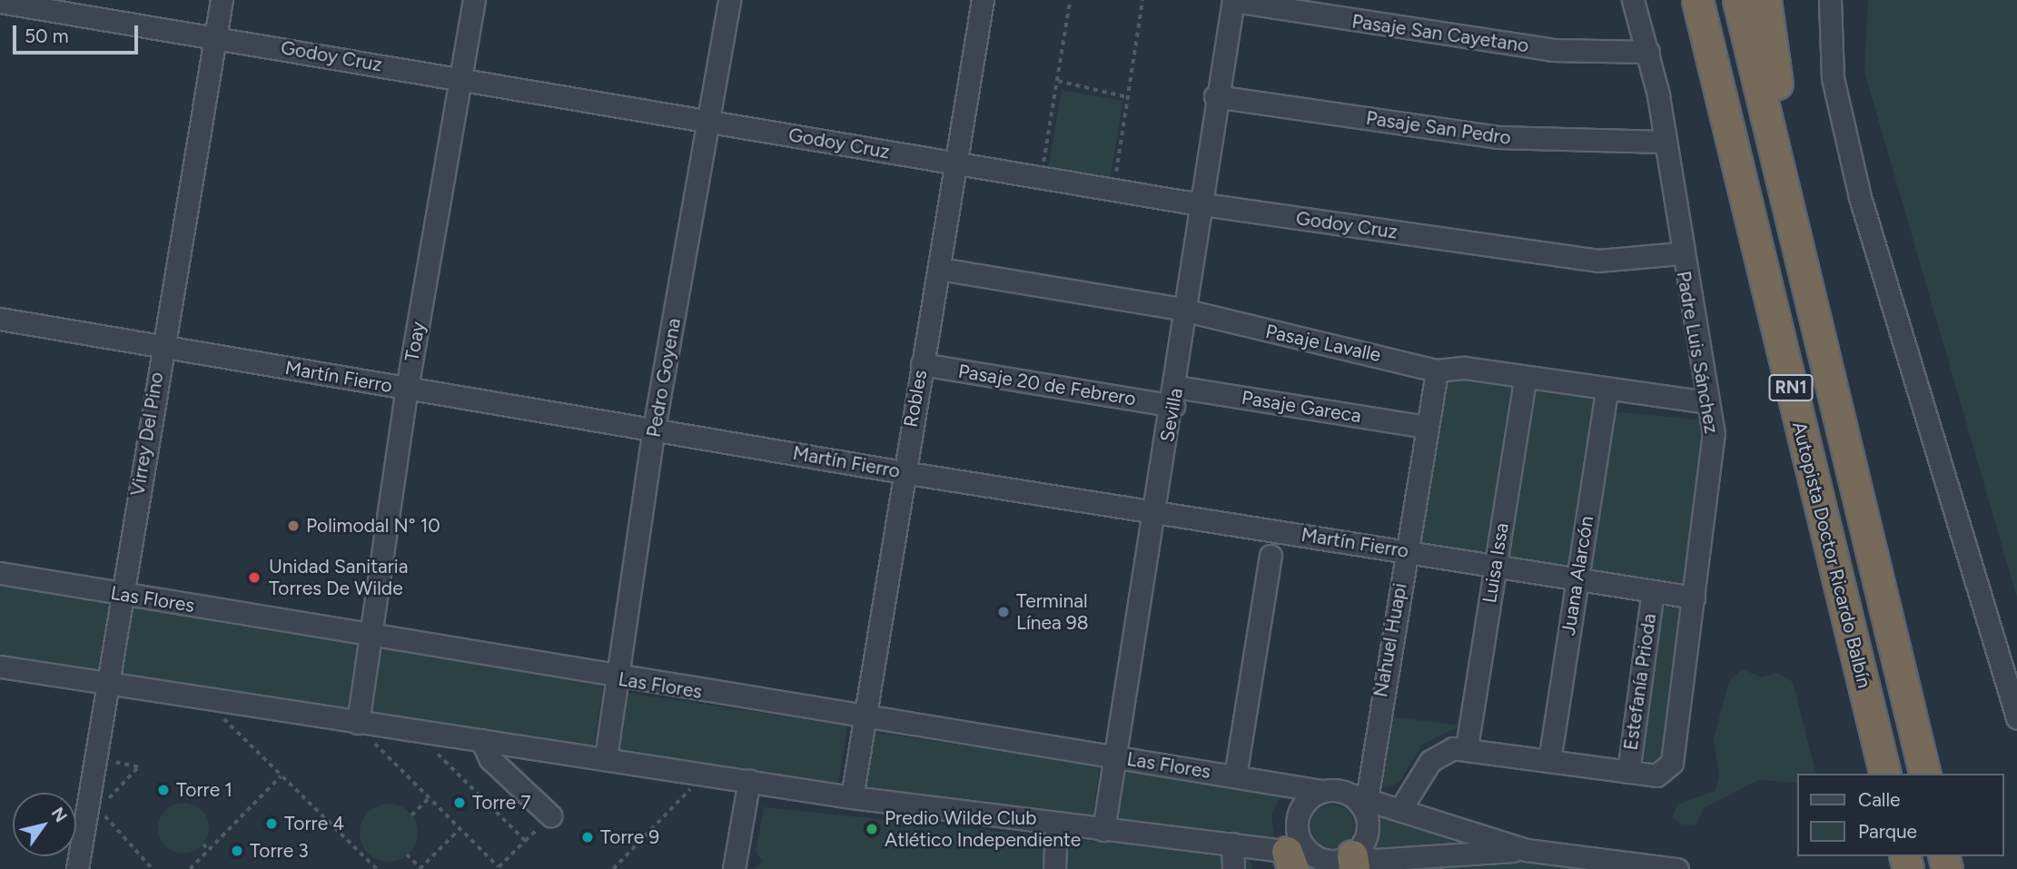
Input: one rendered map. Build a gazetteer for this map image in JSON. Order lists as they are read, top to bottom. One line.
{"streets":{"highway":["RN1","Autopista Doctor Ricardo Balbín"],"street":["Pasaje San Cayetano","Godoy Cruz","Pasaje San Pedro","Toay","Pasaje Lavalle","Padre Luis Sánchez","Martín Fierro","Pedro Goyena","Pasaje 20 de Febrero","Robles","Pasaje Gareca","Sevilla","Virrey Del Pino","Luisa Issa","Juana Alarcón","Las Flores","Nahuel Huapi","Estefanía Prioda"]},"crossings":[["Pasaje San Cayetano","Padre Luis Sánchez"],["Pasaje San Cayetano","Sevilla"],["Godoy Cruz","Toay"],["Godoy Cruz","Padre Luis Sánchez"],["Godoy Cruz","Pedro Goyena"],["Godoy Cruz","Robles"],["Godoy Cruz","Sevilla"],["Godoy Cruz","Virrey Del Pino"],["Pasaje San Pedro","Padre Luis Sánchez"],["Pasaje San Pedro","Sevilla"],["Toay","Martín Fierro"],["Toay","Las Flores"],["Pasaje Lavalle","Padre Luis Sánchez"],["Pasaje Lavalle","Robles"],["Pasaje Lavalle","Sevilla"],["Pasaje Lavalle","Luisa Issa"],["Pasaje Lavalle","Juana Alarcón"],["Pasaje Lavalle","Nahuel Huapi"],["Padre Luis Sánchez","Martín Fierro"],["Padre Luis Sánchez","Estefanía Prioda"],["Martín Fierro","Pedro Goyena"],["Martín Fierro","Robles"],["Martín Fierro","Sevilla"],["Martín Fierro","Virrey Del Pino"],["Martín Fierro","Luisa Issa"],["Martín Fierro","Juana Alarcón"],["Martín Fierro","Nahuel Huapi"],["Martín Fierro","Estefanía Prioda"],["Pedro Goyena","Las Flores"],["Pasaje 20 de Febrero","Robles"],["Pasaje 20 de Febrero","Pasaje Gareca"],["Pasaje 20 de Febrero","Sevilla"],["Robles","Las Flores"],["Pasaje Gareca","Sevilla"],["Pasaje Gareca","Nahuel Huapi"],["Sevilla","Las Flores"],["Virrey Del Pino","Las Flores"],["Las Flores","Nahuel Huapi"]],"places":["Polimodal N° 10","Unidad Sanitaria Torres De Wilde","Terminal Línea 98","Torre 1","Torre 7","Torre 4","Predio Wilde Club Atlético Independiente","Torre 9","Torre 3"],"legend":["Calle","Parque"],"scale_bar":"50 m","north":"top right"}
